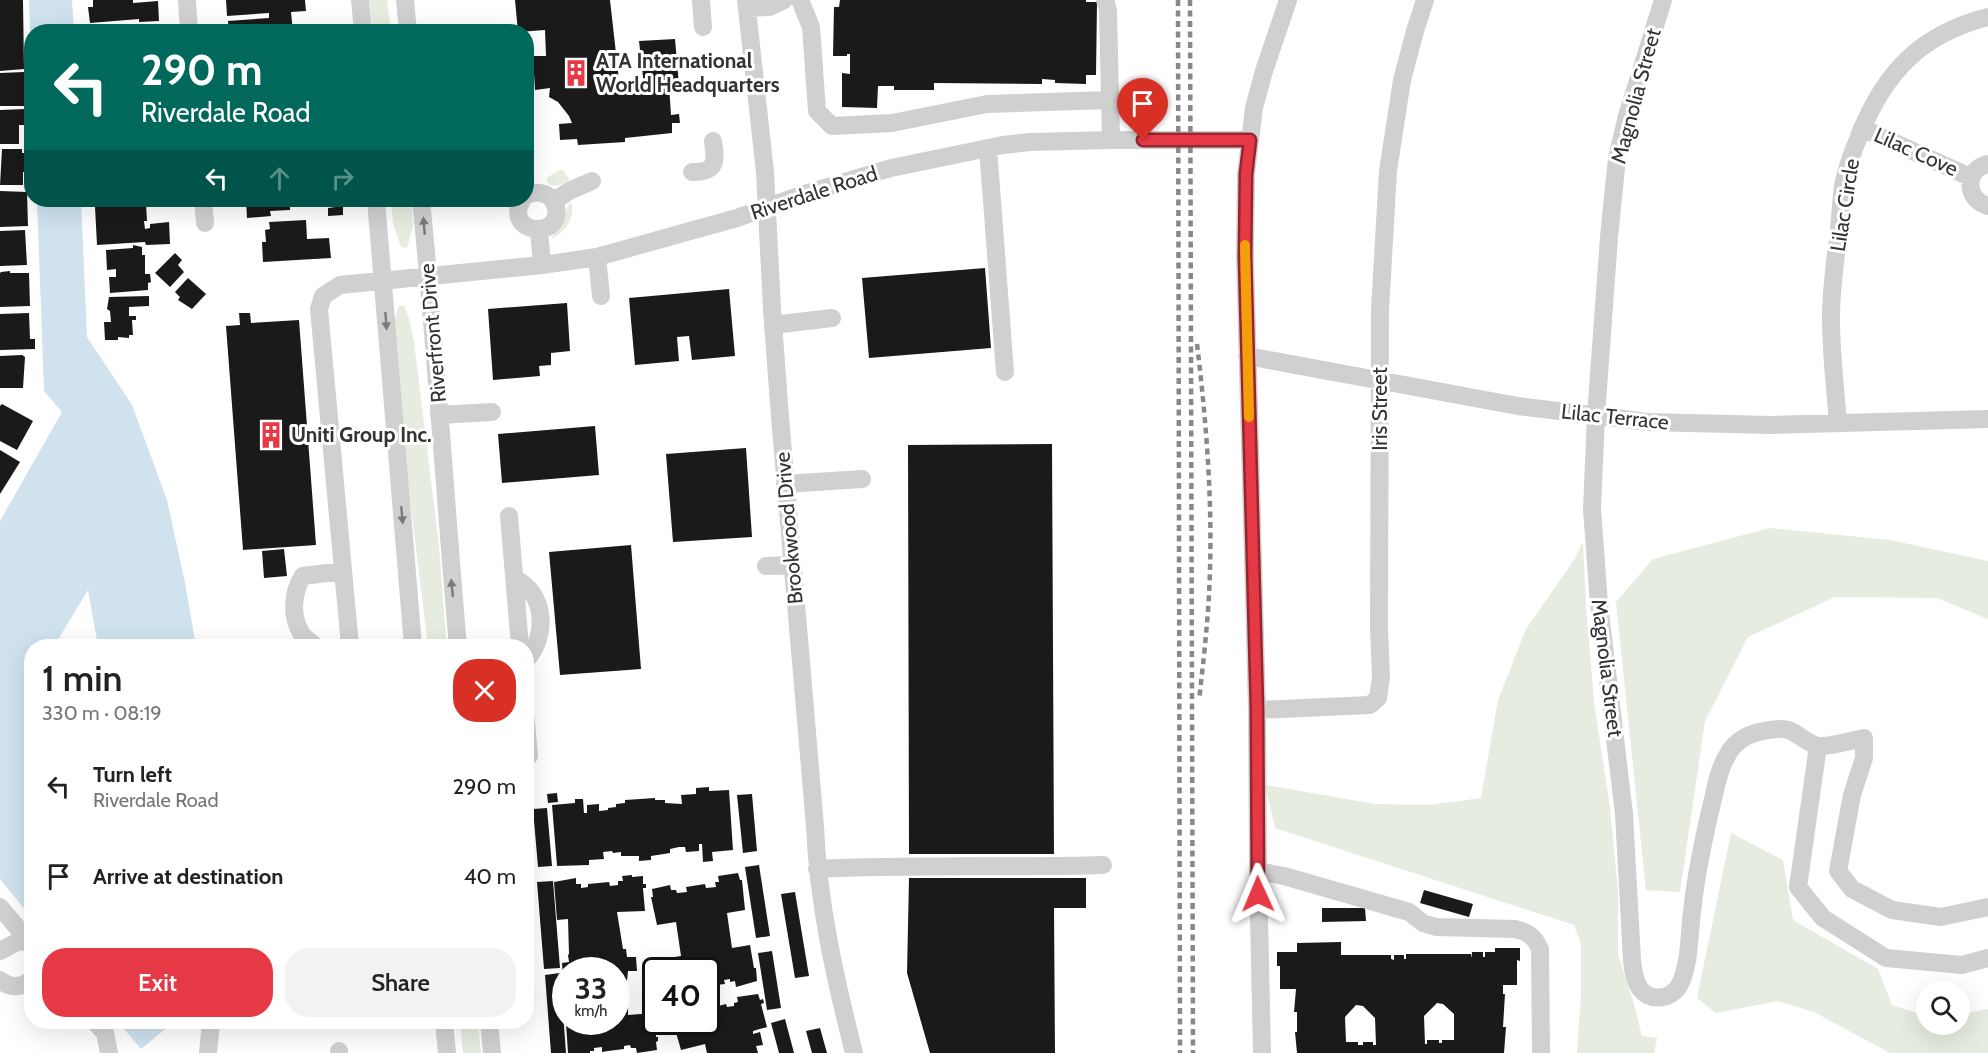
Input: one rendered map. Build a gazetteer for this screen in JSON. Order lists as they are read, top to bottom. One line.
{"streets":{"street":["Magnolia Street","Lilac Cove","Riverdale Road","Lilac Circle","Riverfront Drive","Iris Street","Lilac Terrace","Brookwood Drive"]},"crossings":[["Magnolia Street","Lilac Terrace"],["Lilac Cove","Lilac Circle"],["Riverdale Road","Riverfront Drive"],["Riverdale Road","Brookwood Drive"],["Lilac Circle","Lilac Terrace"],["Iris Street","Lilac Terrace"]],"places":{"building":["ATA International World Headquarters","Uniti Group Inc."]},"page":{"turn":["290 m","Riverdale Road"],"heading":["1 min","330 m · 08:19"],"list":[{"name":"Turn left","note":"Riverdale Road","value":"290 m"},{"name":"Arrive at destination","value":"40 m"}],"buttons":["Exit","Share"],"speed":"33 km/h","limit":"40"}}
